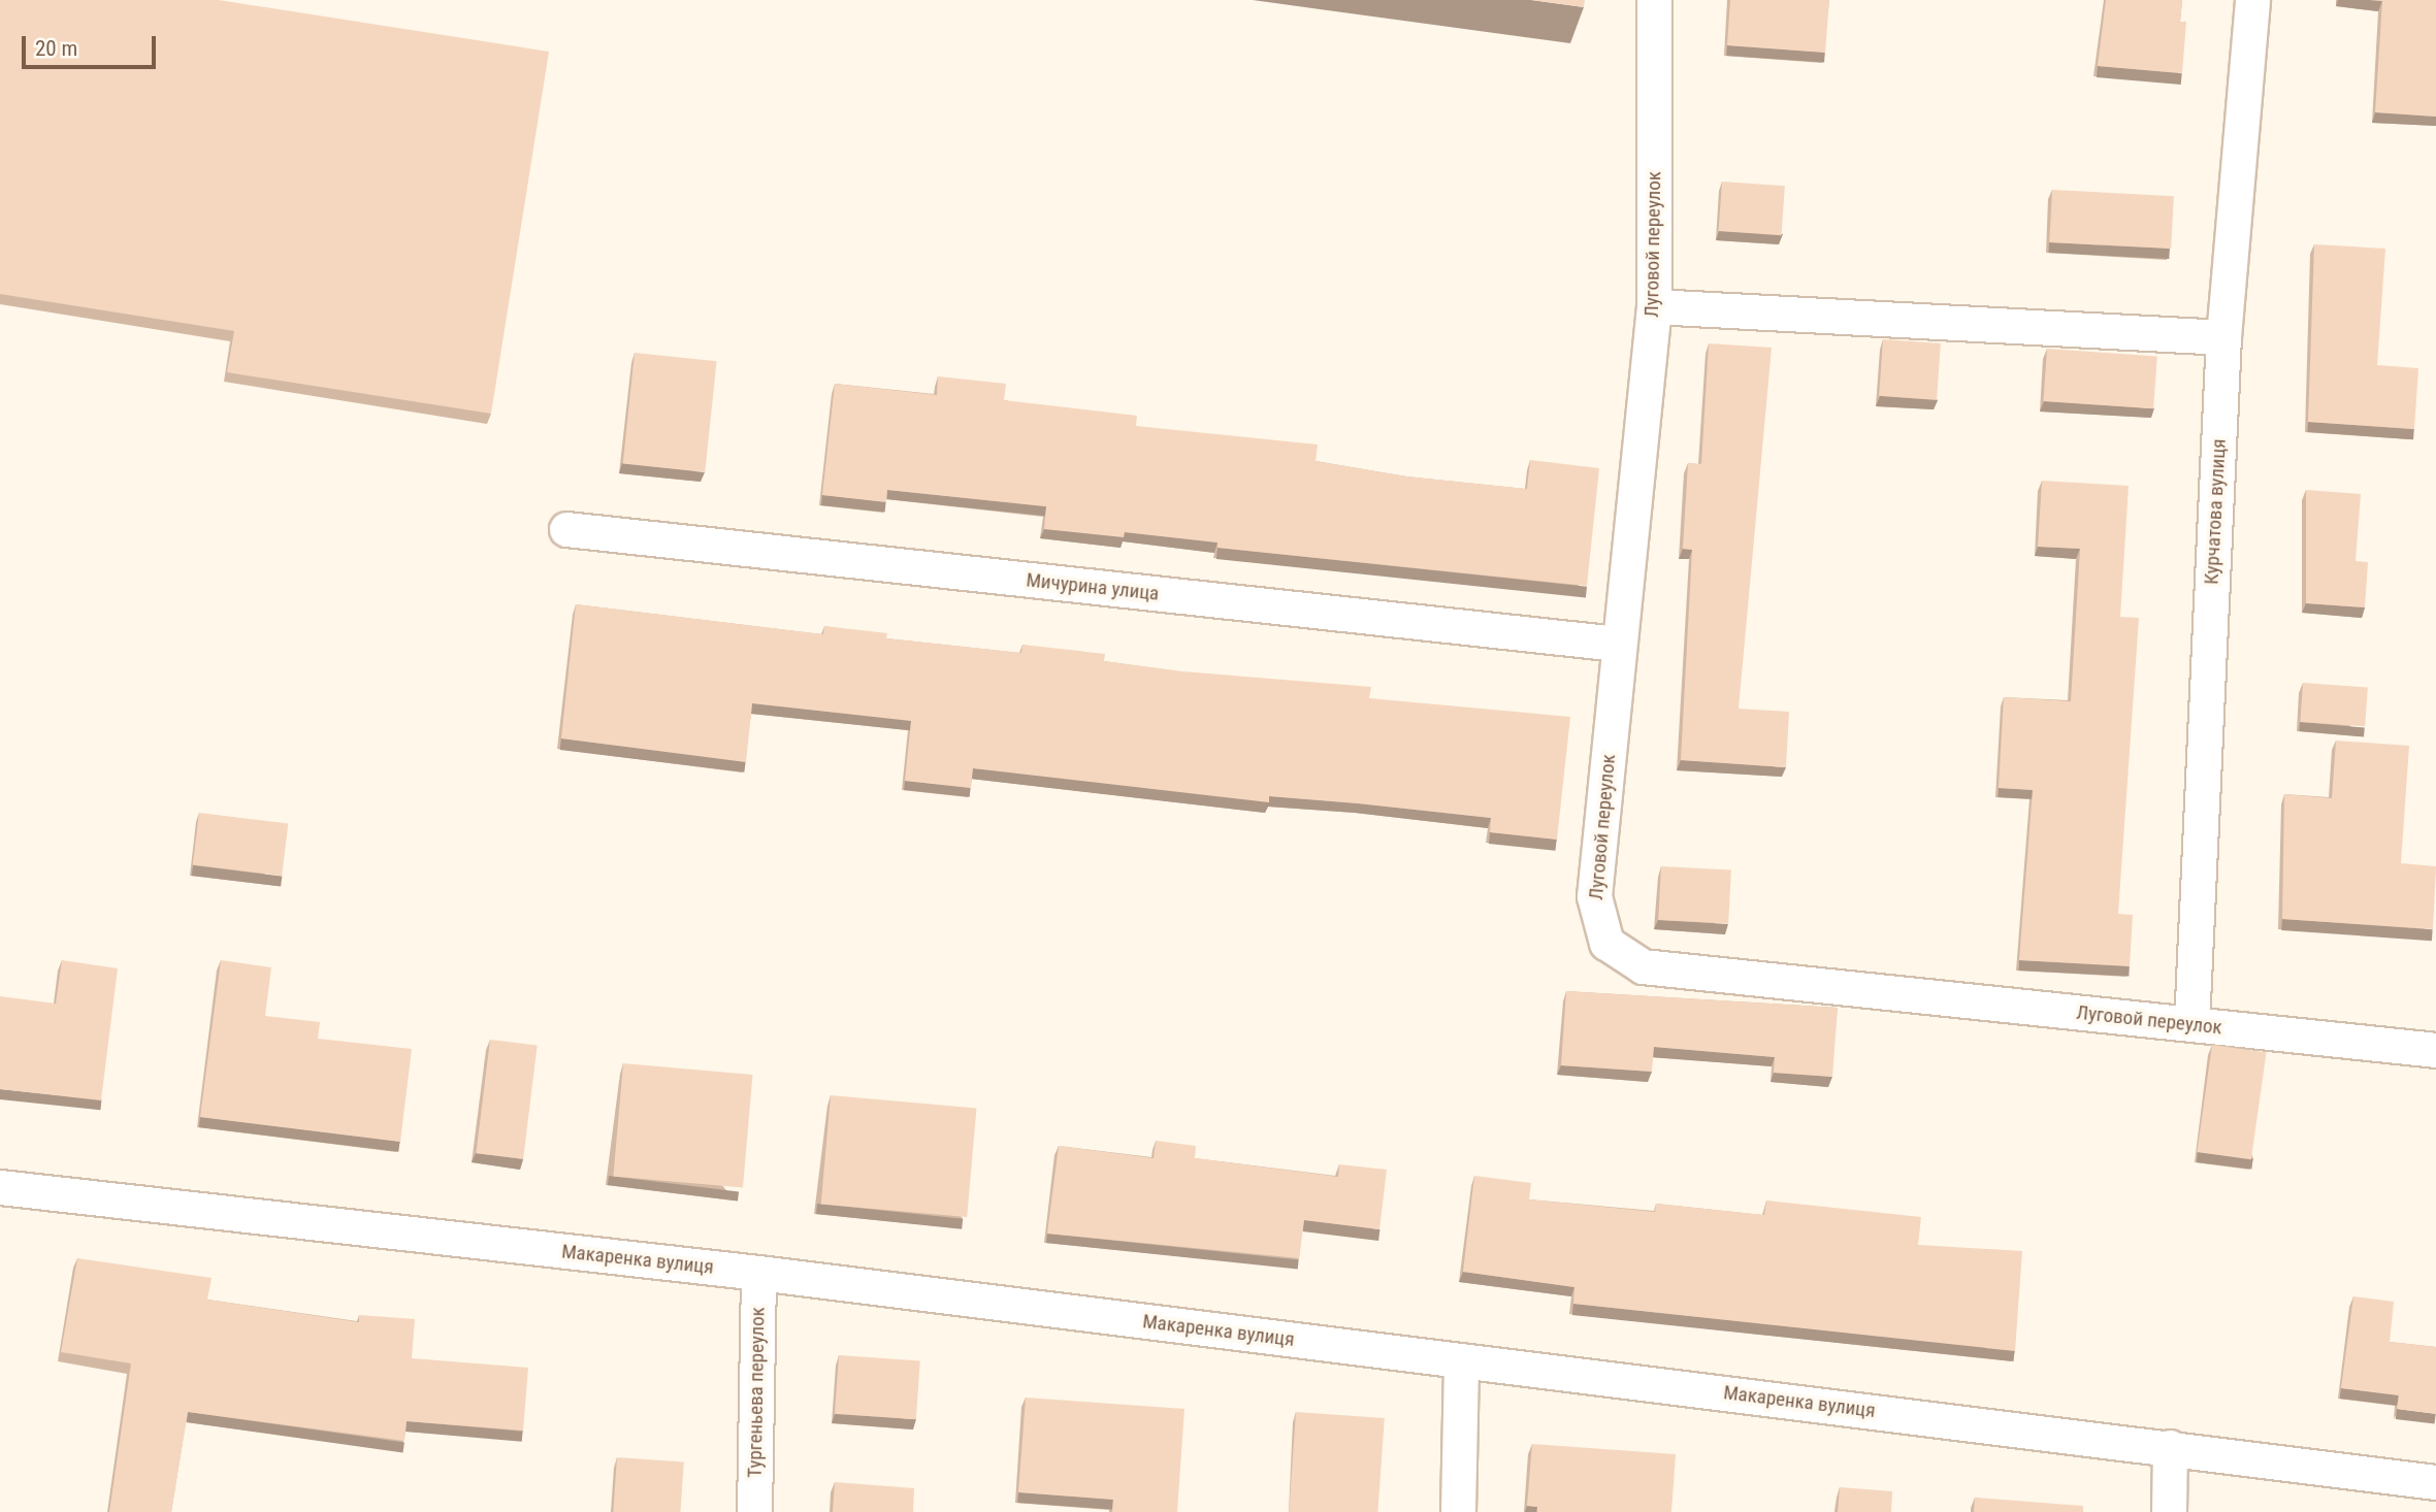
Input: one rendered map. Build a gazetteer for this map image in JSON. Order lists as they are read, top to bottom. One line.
{"streets":{"street":["Луговой переулок","Курчатова вулиця","Мичурина улица","Макаренка вулиця","Тургеньева переулок"]},"crossings":[["Луговой переулок","Курчатова вулиця"],["Луговой переулок","Мичурина улица"],["Макаренка вулиця","Тургеньева переулок"]],"scale_bar":"20 m"}
